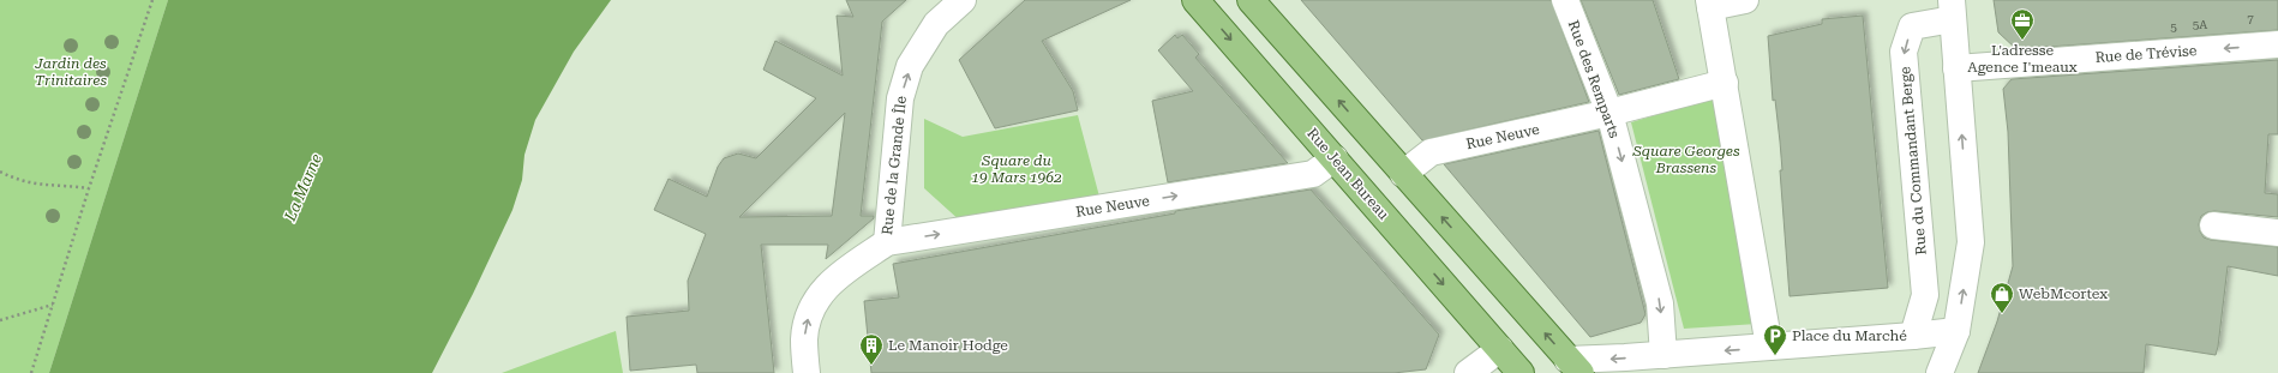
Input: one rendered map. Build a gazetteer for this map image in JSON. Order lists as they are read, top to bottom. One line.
{"streets":{"main road":["Rue Jean Bureau"],"street":["Rue de Trévise","Rue des Remparts","Rue Neuve","Rue du Commandant Berge","Rue de la Grande Île"]},"crossings":[["Rue de Trévise","Rue du Commandant Berge"],["Rue des Remparts","Rue Neuve"],["Rue Neuve","Rue de la Grande Île"],["Rue Neuve","Rue Jean Bureau"]],"one_way":["Rue de Trévise","Rue Neuve","Rue de la Grande Île"],"water":["La Marne"],"parks":["Jardin des Trinitaires","Square Georges Brassens","Square du 19 Mars 1962"],"places":{"office":["L'adresse Agence I'meaux"],"shop":["WebMcortex"],"parking":["Place du Marché"],"building":["Le Manoir Hodge"]},"house_numbers":["7","5A","5"]}
